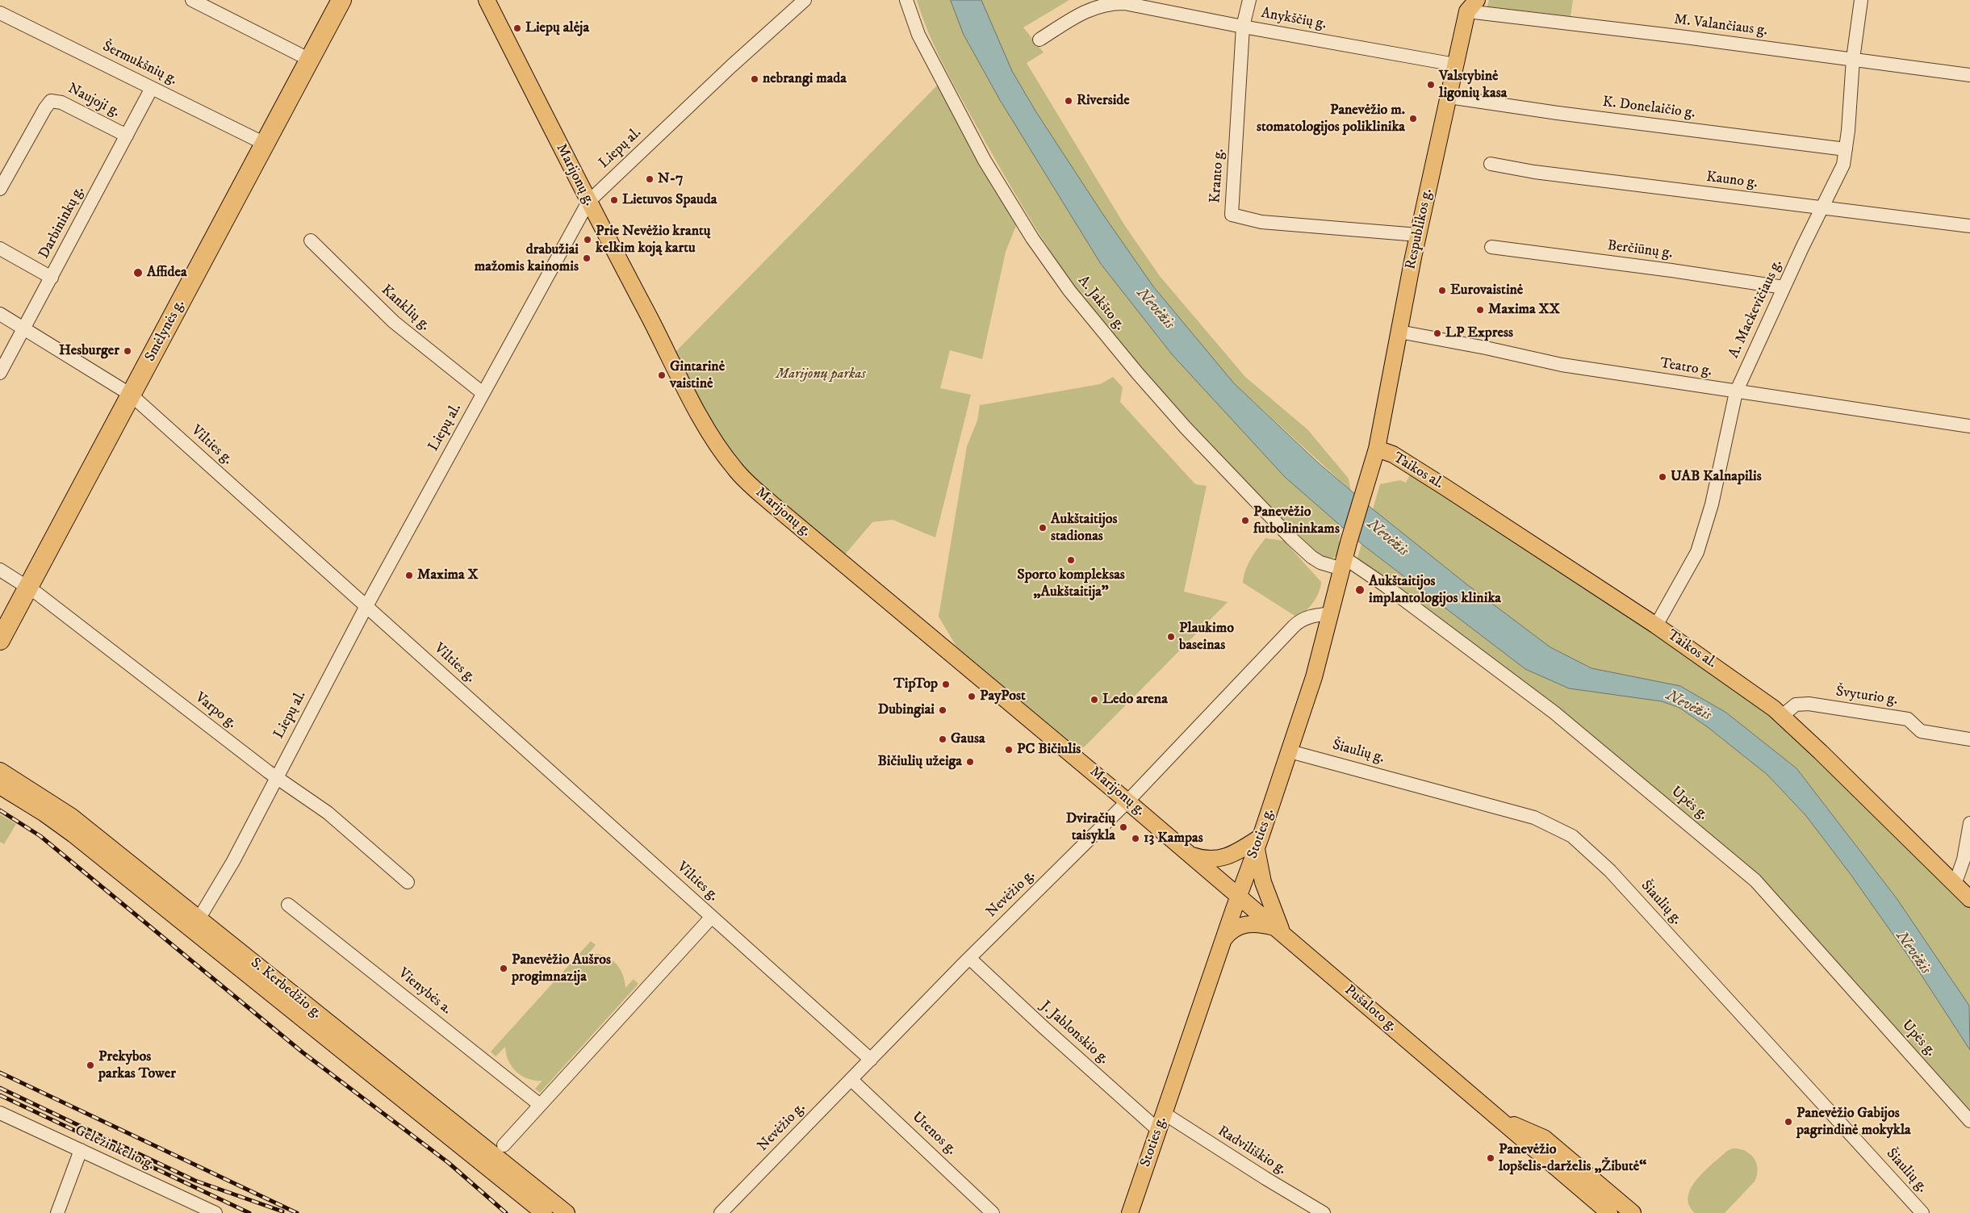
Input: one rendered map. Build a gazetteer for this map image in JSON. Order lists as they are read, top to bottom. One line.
{"streets":{"highway":["Smėlynės g."],"main road":["Marijonų g.","Respublikos g.","Taikos al.","Stoties g.","S. Kerbedžio g.","Pušaloto g."],"street":["Anykščių g.","M. Valančiaus g.","Šermukšnių g.","Naujoji g.","K. Donelaičio g.","Liepų al.","Kranto g.","Kauno g.","Darbininkų g.","Berčiūnų g.","A. Jakšto g.","Kanklių g.","A. Mackevičiaus g.","Teatro g.","Vilties g.","Švyturio g.","Varpo g.","Šiaulių g.","Upės g.","Nevėžio g.","Vienybės a.","J. Jablonskio g.","Utenos g.","Geležinkelio g.","Radviliškio g."]},"crossings":[["Anykščių g.","Kranto g."],["Anykščių g.","Respublikos g."],["M. Valančiaus g.","Respublikos g."],["M. Valančiaus g.","A. Mackevičiaus g."],["Šermukšnių g.","Darbininkų g."],["Šermukšnių g.","Smėlynės g."],["Naujoji g.","Darbininkų g."],["K. Donelaičio g.","Respublikos g."],["K. Donelaičio g.","A. Mackevičiaus g."],["Liepų al.","Marijonų g."],["Liepų al.","Kanklių g."],["Liepų al.","Vilties g."],["Liepų al.","Varpo g."],["Liepų al.","S. Kerbedžio g."],["Marijonų g.","Stoties g."],["Marijonų g.","Nevėžio g."],["Marijonų g.","Pušaloto g."],["Kranto g.","Respublikos g."],["Kauno g.","A. Mackevičiaus g."],["Darbininkų g.","Vilties g."],["Respublikos g.","Teatro g."],["Respublikos g.","Taikos al."],["Respublikos g.","Stoties g."],["Berčiūnų g.","A. Mackevičiaus g."],["A. Jakšto g.","Upės g."],["A. Jakšto g.","Stoties g."],["A. Mackevičiaus g.","Teatro g."],["A. Mackevičiaus g.","Taikos al."],["Smėlynės g.","Vilties g."],["Smėlynės g.","Varpo g."],["Vilties g.","Nevėžio g."],["Taikos al.","Švyturio g."],["Taikos al.","Stoties g."],["Šiaulių g.","Stoties g."],["Upės g.","Stoties g."],["Stoties g.","Nevėžio g."],["Stoties g.","Pušaloto g."],["Stoties g.","J. Jablonskio g."],["Stoties g.","Radviliškio g."],["Nevėžio g.","J. Jablonskio g."],["Nevėžio g.","Utenos g."]],"water":["Nevėžis"],"parks":["Marijonų parkas"],"places":["Liepų alėja","nebrangi mada","Valstybinė ligonių kasa","Riverside","Panevėžio m. stomatologijos poliklinika","N-7","Lietuvos Spauda","Prie Nevėžio krantų kelkim koją kartu","drabužiai mažomis kainomis","Affidea","Eurovaistinė","Maxima XX","LP Express","Hesburger","Gintarinė vaistinė","UAB Kalnapilis","Panevėžio futbolininkams","Aukštaitijos stadionas","Sporto kompleksas „Aukštaitija”","Maxima X","Aukštaitijos implantologijos klinika","Plaukimo baseinas","TipTop","PayPost","Ledo arena","Dubingiai","Gausa","PC Bičiulis","Bičiulių užeiga","Dviračių taisykla","13 Kampas","Panevėžio Aušros progimnazija","Prekybos parkas Tower","Panevėžio Gabijos pagrindinė mokykla","Panevėžio lopšelis-darželis „Žibutė“"]}
